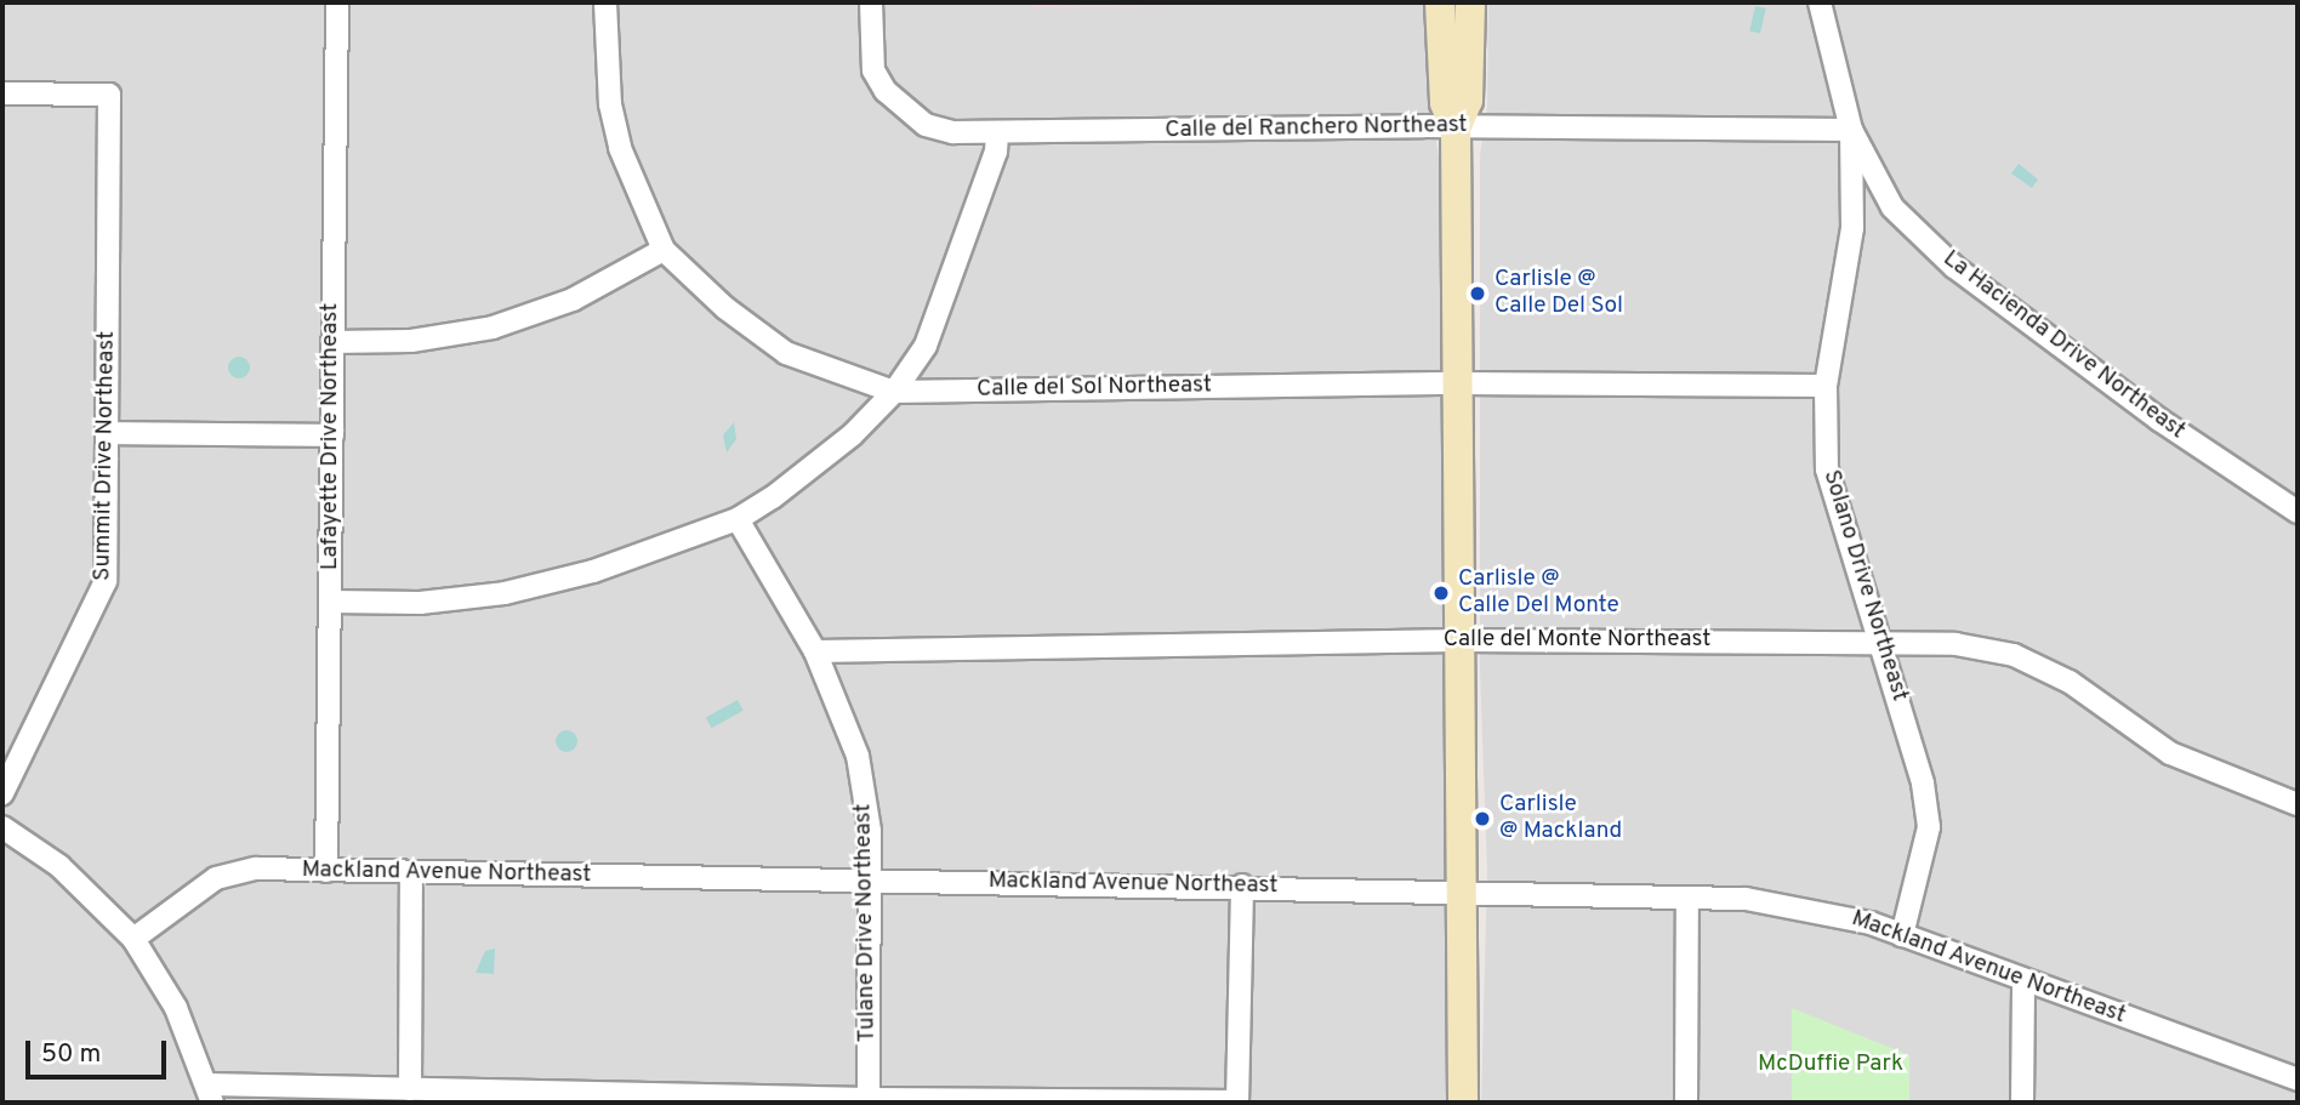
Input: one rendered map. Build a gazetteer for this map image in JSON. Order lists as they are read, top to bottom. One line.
{"streets":{"street":["Calle del Ranchero Northeast","La Hacienda Drive Northeast","Calle del Sol Northeast","Lafayette Drive Northeast","Summit Drive Northeast","Solano Drive Northeast","Calle del Monte Northeast","Mackland Avenue Northeast","Tulane Drive Northeast"]},"crossings":[["Calle del Ranchero Northeast","La Hacienda Drive Northeast"],["Calle del Ranchero Northeast","Solano Drive Northeast"],["La Hacienda Drive Northeast","Solano Drive Northeast"],["Calle del Sol Northeast","Solano Drive Northeast"],["Lafayette Drive Northeast","Mackland Avenue Northeast"],["Solano Drive Northeast","Calle del Monte Northeast"],["Solano Drive Northeast","Mackland Avenue Northeast"],["Calle del Monte Northeast","Tulane Drive Northeast"],["Mackland Avenue Northeast","Tulane Drive Northeast"]],"parks":["McDuffie Park"],"places":["Carlisle @ Calle Del Sol","Carlisle @ Calle Del Monte","Carlisle @ Mackland"],"scale_bar":"50 m"}
